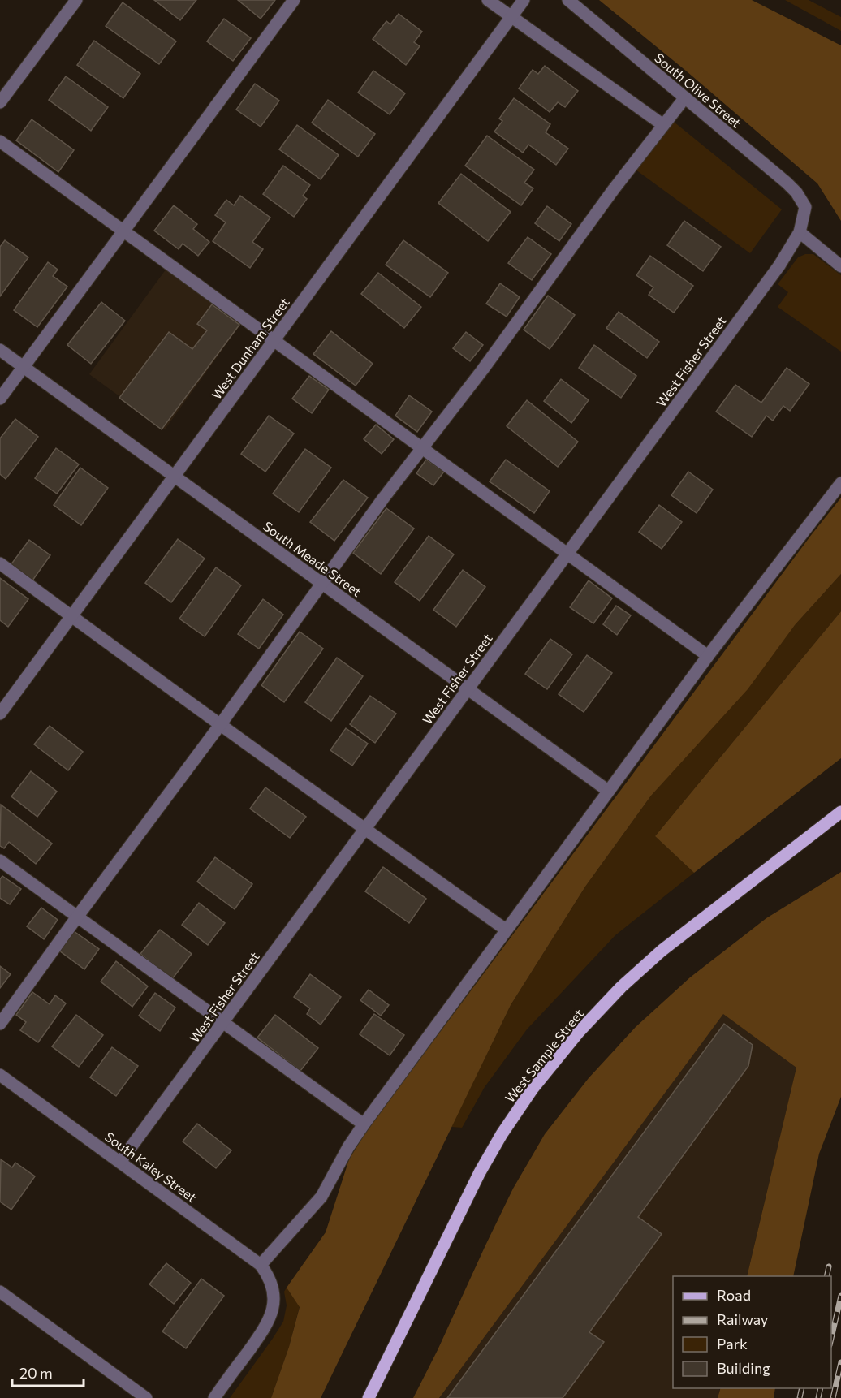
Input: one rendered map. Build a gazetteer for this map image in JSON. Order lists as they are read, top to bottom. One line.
{"streets":{"main road":["West Sample Street"],"street":["South Olive Street","West Dunham Street","West Fisher Street","South Meade Street","South Kaley Street"]},"crossings":[["South Olive Street","West Fisher Street"],["West Dunham Street","South Meade Street"],["West Fisher Street","South Meade Street"],["West Fisher Street","South Kaley Street"]],"legend":["Road","Railway","Park","Building"],"scale_bar":"20 m"}
